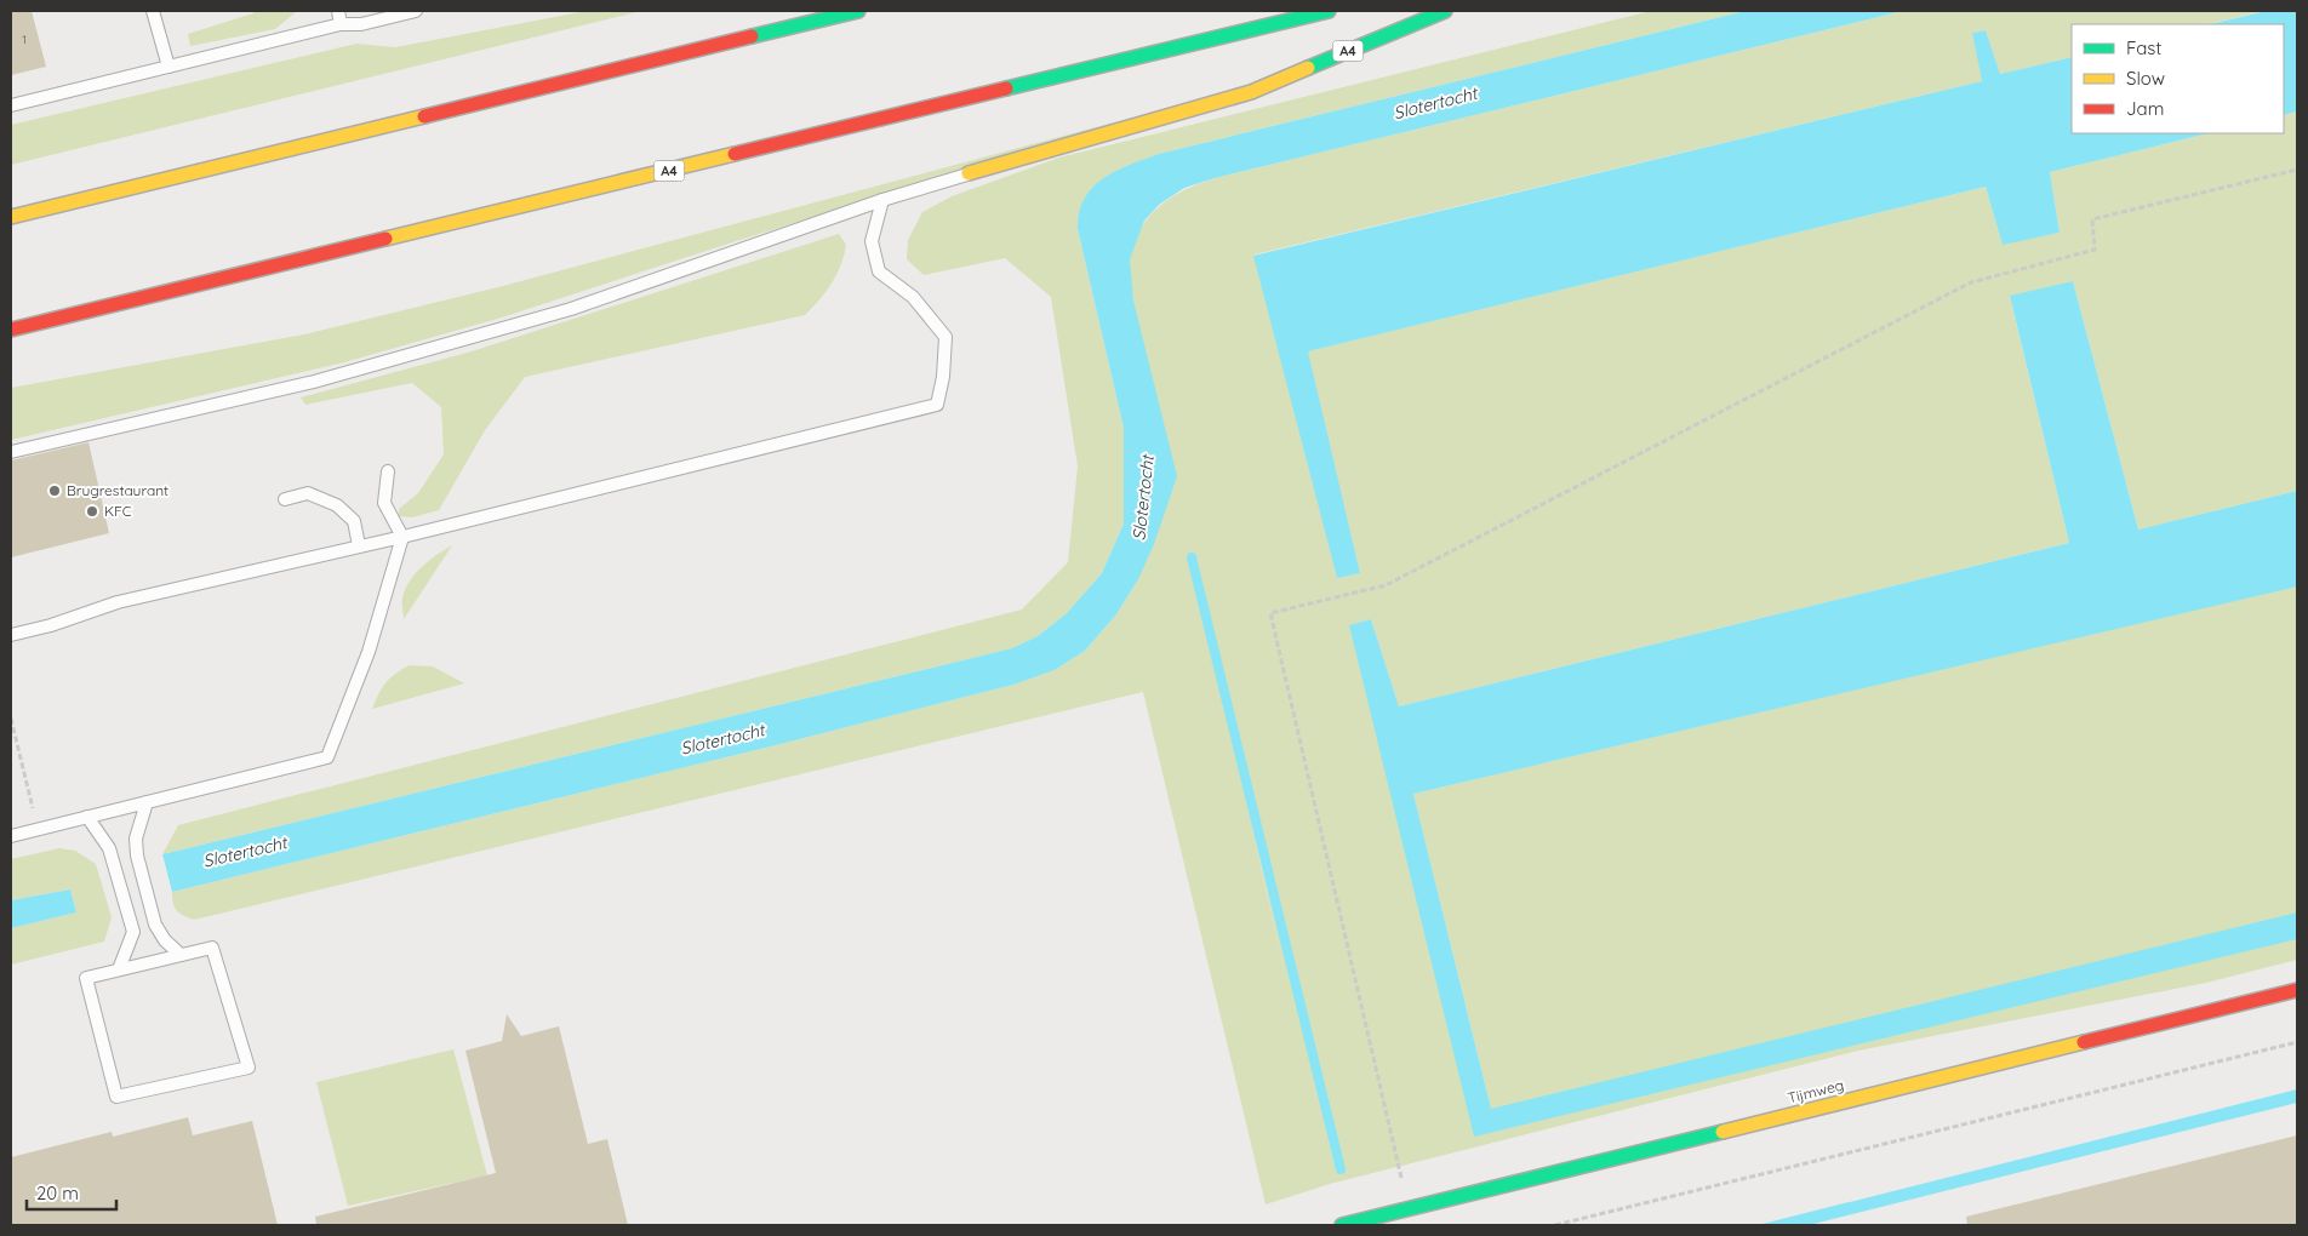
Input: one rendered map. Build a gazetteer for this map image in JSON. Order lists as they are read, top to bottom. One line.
{"streets":{"main road":["A4","Tijmweg"]},"water":["Slotertocht"],"places":["Brugrestaurant","KFC"],"house_numbers":["1"],"legend":["Fast","Slow","Jam"],"scale_bar":"20 m"}
